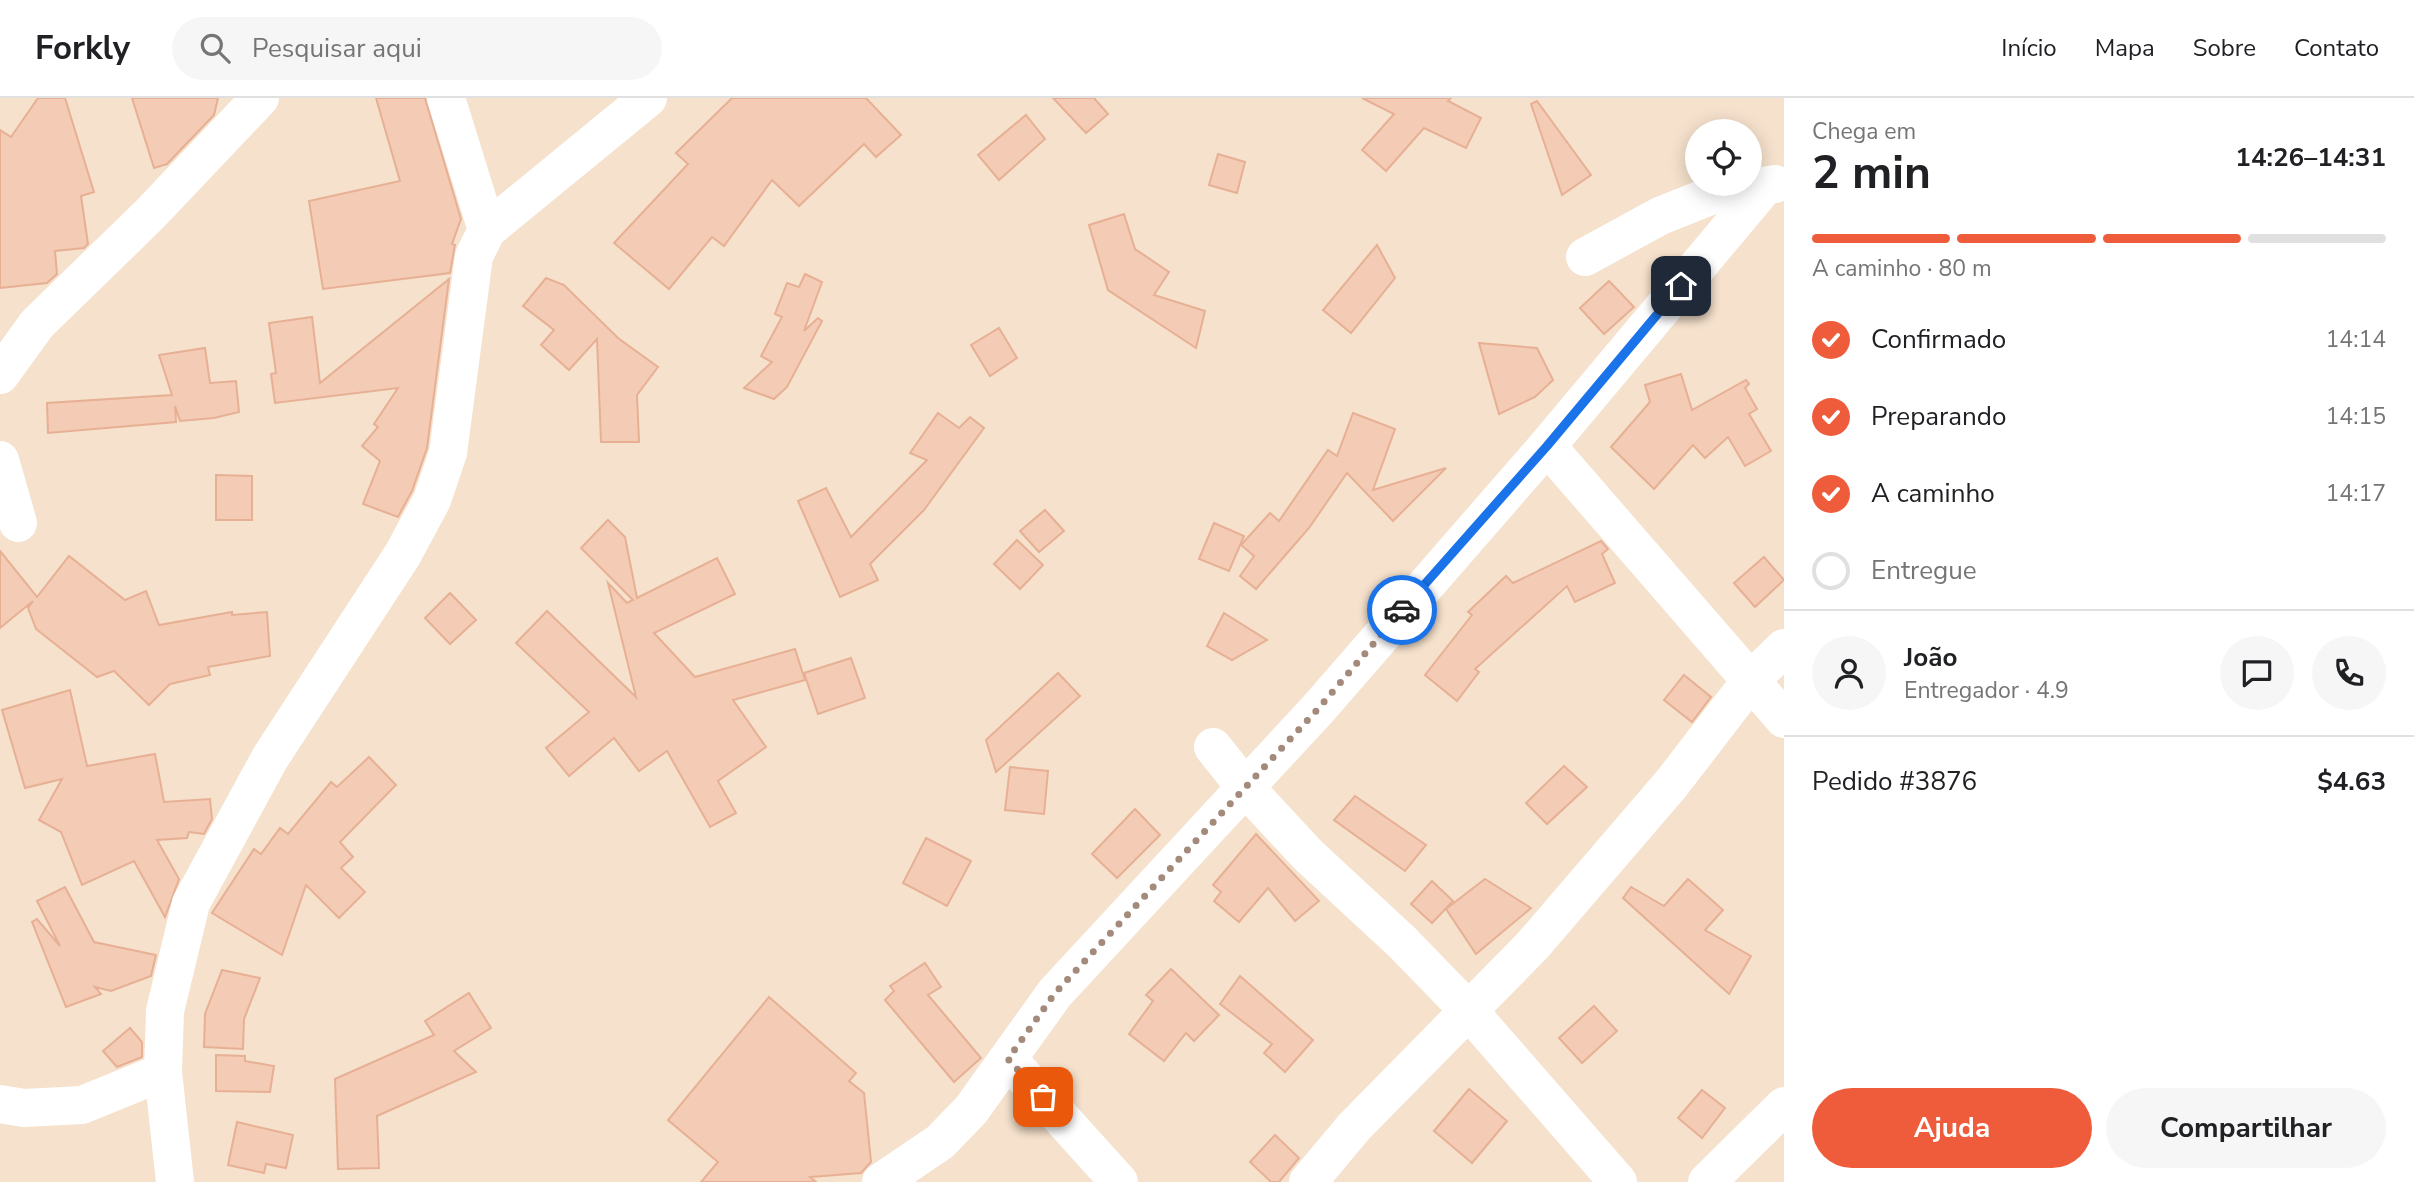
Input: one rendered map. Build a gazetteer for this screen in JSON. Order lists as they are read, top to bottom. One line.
{"page":{"header":"Forkly","search":"Pesquisar aqui","nav":["Início","Mapa","Sobre","Contato"],"heading":["2 min","Chega em","14:26–14:31"],"panel":["João","Entregador · 4.9","Pedido #3876","$4.63"],"bar":"A caminho · 80 m","list":[["Confirmado","14:14"],["Preparando","14:15"],["A caminho","14:17"],"Entregue"],"buttons":["Ajuda","Compartilhar"]}}
